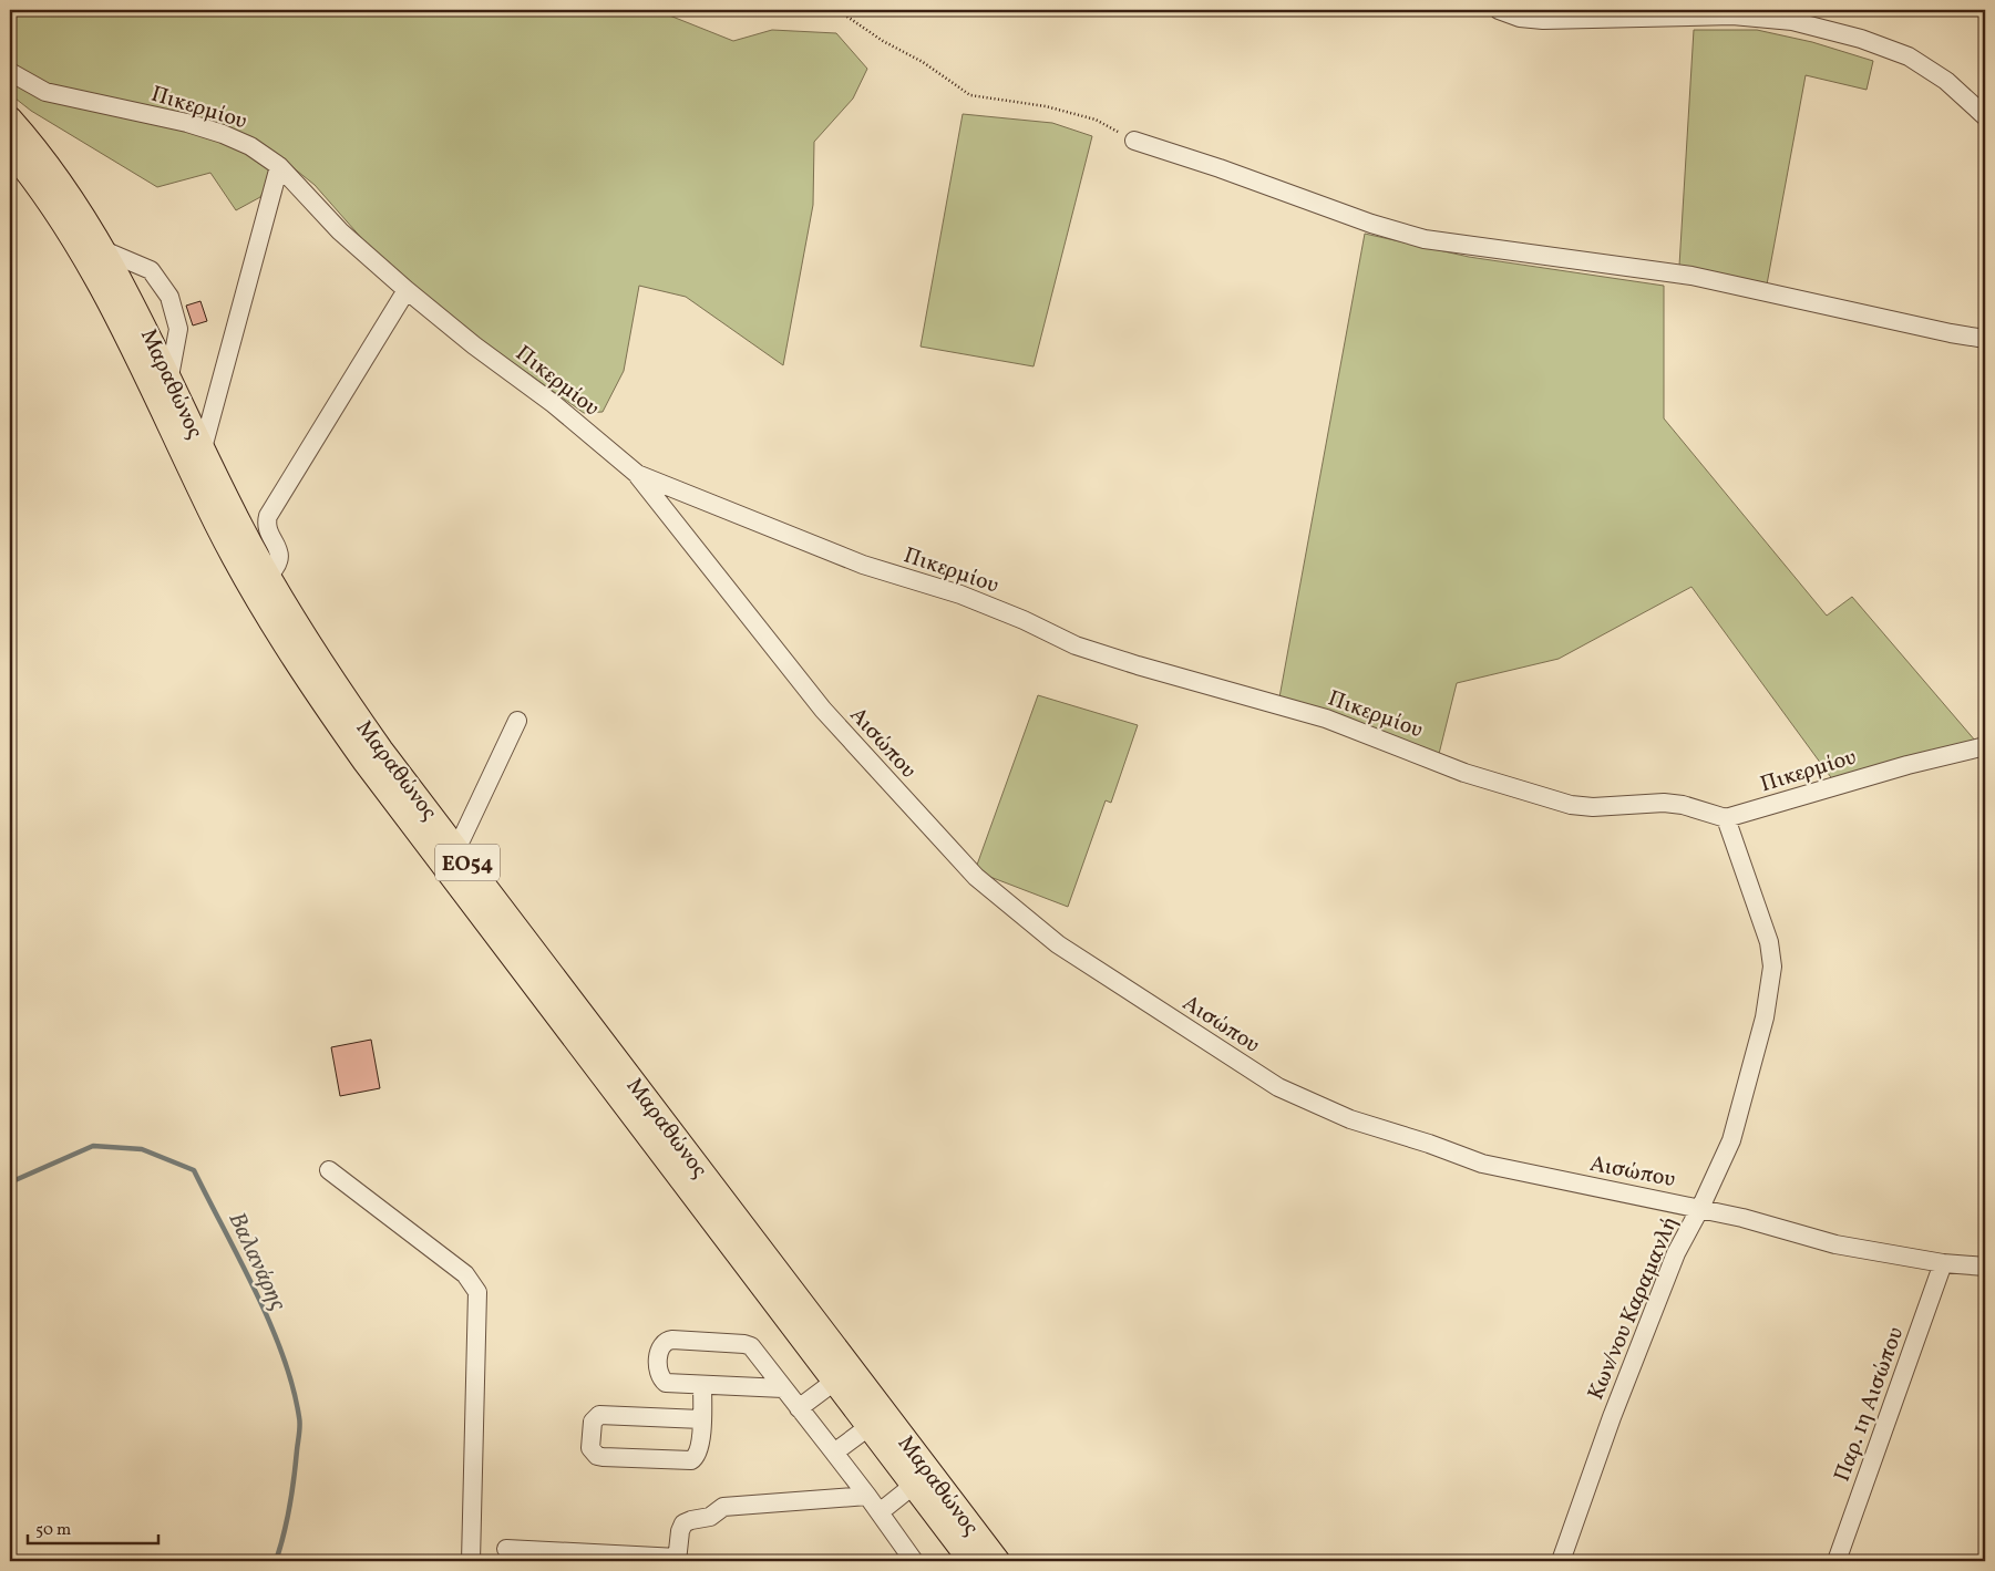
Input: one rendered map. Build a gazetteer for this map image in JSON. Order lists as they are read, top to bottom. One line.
{"streets":{"main road":["Μαραθώνος","ΕΟ54"],"street":["Πικερμίου","Αισώπου","Κων/νου Καραμανλή","Παρ. 1η Αισώπου"]},"crossings":[["Πικερμίου","Αισώπου"],["Πικερμίου","Κων/νου Καραμανλή"],["Αισώπου","Κων/νου Καραμανλή"],["Αισώπου","Παρ. 1η Αισώπου"]],"water":["Βαλανάρης"],"scale_bar":"50 m"}
